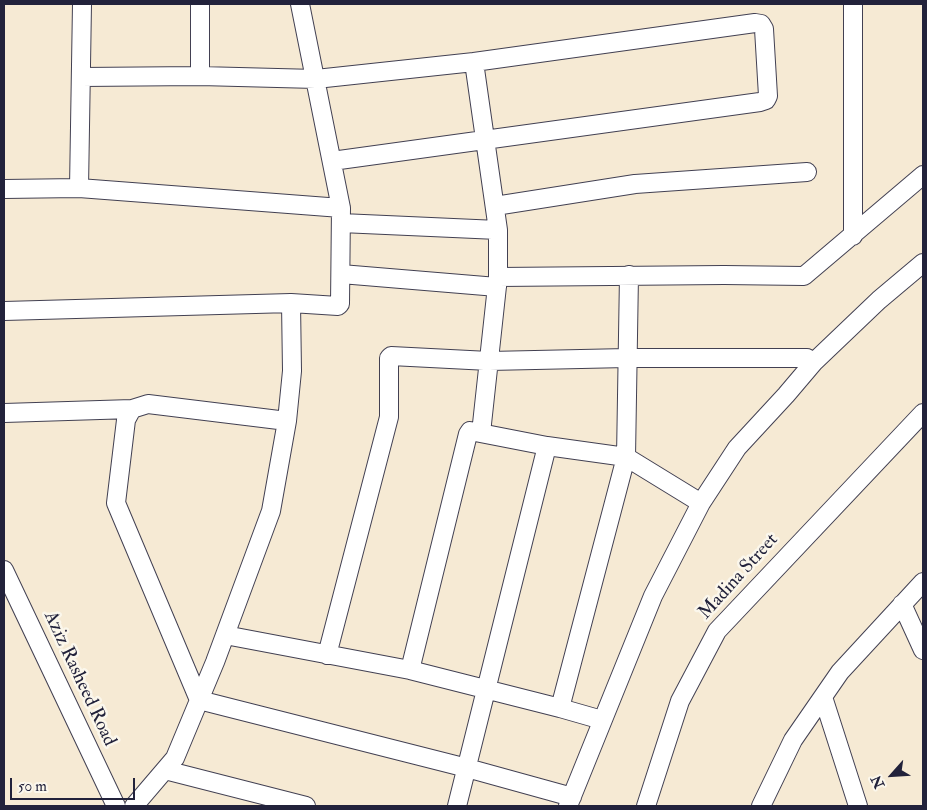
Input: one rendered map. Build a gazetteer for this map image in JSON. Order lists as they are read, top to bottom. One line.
{"streets":{"street":["Madina Street","Aziz Rasheed Road"]},"scale_bar":"50 m","north":"bottom left"}
